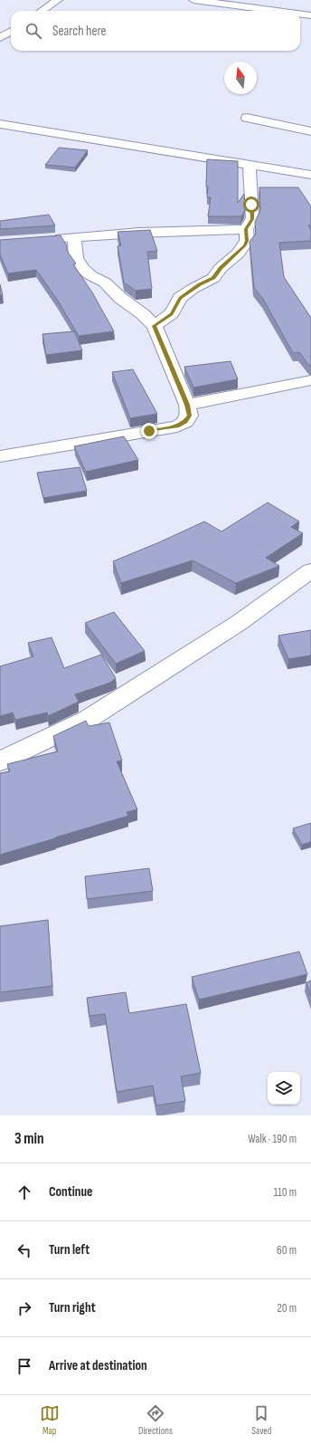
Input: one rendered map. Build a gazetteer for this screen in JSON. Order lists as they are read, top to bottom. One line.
{"north":"top","page":{"search":"Search here","heading":["3 min","Walk · 190 m"],"list":[["Continue","110 m"],["Turn left","60 m"],["Turn right","20 m"],"Arrive at destination"],"nav":["Map","Directions","Saved"]}}
